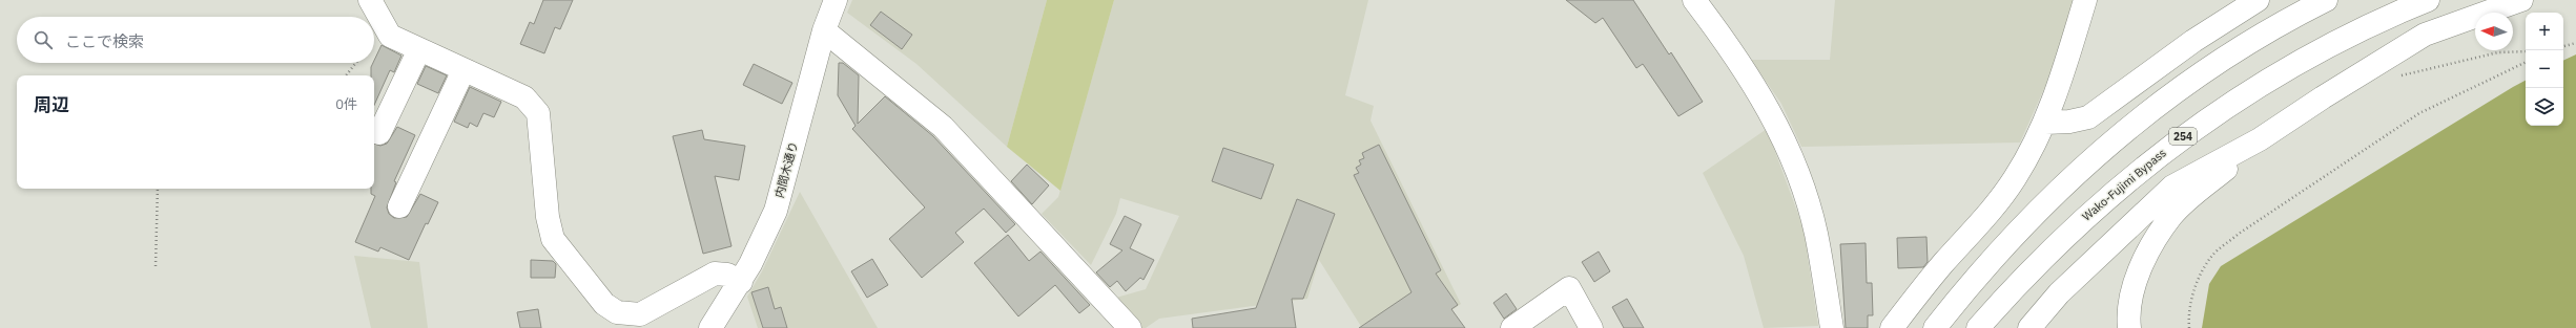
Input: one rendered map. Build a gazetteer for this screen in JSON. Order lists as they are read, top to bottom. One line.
{"streets":{"main road":["254","内間木通り","Wako-Fujimi Bypass"]},"north":"left","page":{"map_buttons":["+","−"],"search":"ここで検索","heading":["周辺","0件"]}}
